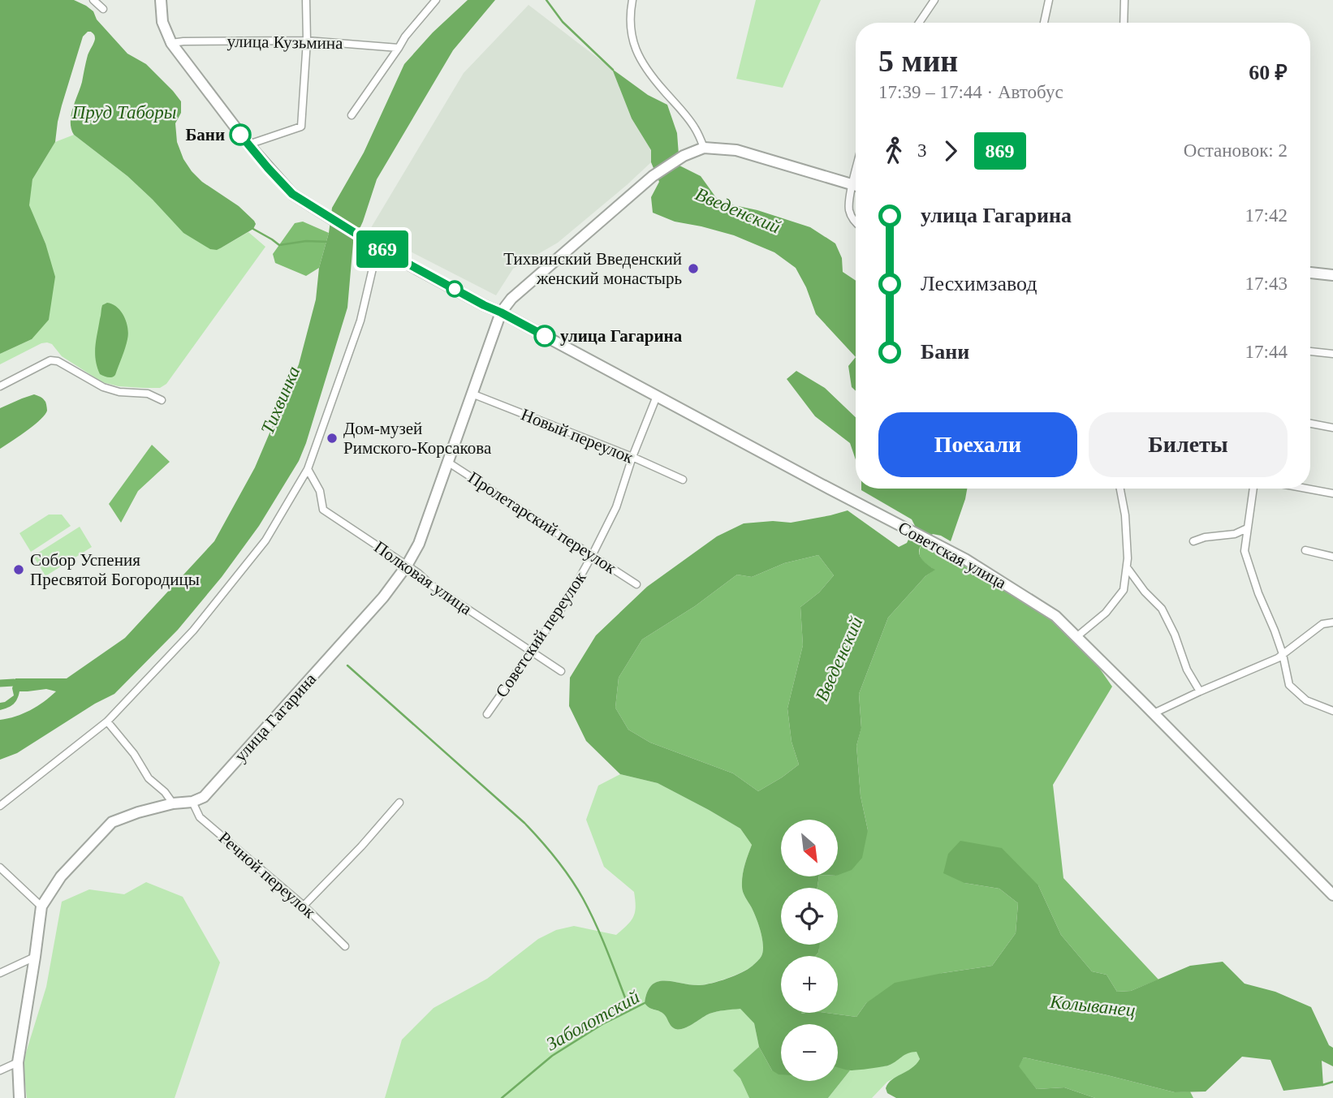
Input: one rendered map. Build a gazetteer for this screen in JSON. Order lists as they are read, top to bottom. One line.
{"streets":{"main road":["Советская улица","улица Гагарина"],"street":["улица Кузьмина","Новый переулок","Пролетарский переулок","Полковая улица","Советский переулок","Речной переулок"]},"crossings":[["Новый переулок","Советский переулок"],["Новый переулок","улица Гагарина"],["Пролетарский переулок","Советский переулок"],["Пролетарский переулок","улица Гагарина"],["Советская улица","Советский переулок"],["Советская улица","улица Гагарина"],["Полковая улица","Советский переулок"],["Полковая улица","улица Гагарина"],["улица Гагарина","Речной переулок"]],"water":["Пруд Таборы","Введенский","Тихвинка","Колыванец","Заболотский"],"places":["Бани","Тихвинский Введенский женский монастырь","улица Гагарина","Дом-музей Римского-Корсакова","Собор Успения Пресвятой Богородицы"],"lines":["bus line 869"],"north":"bottom right","page":{"on_map":"869","heading":["5 мин","17:39 – 17:44 · Автобус","60 ₽"],"legs":["3","869","Остановок: 2"],"list":[{"name":"улица Гагарина","value":"17:42"},{"name":"Лесхимзавод","value":"17:43"},{"name":"Бани","value":"17:44"}],"buttons":["Поехали","Билеты"],"map_buttons":["+","−"]}}
